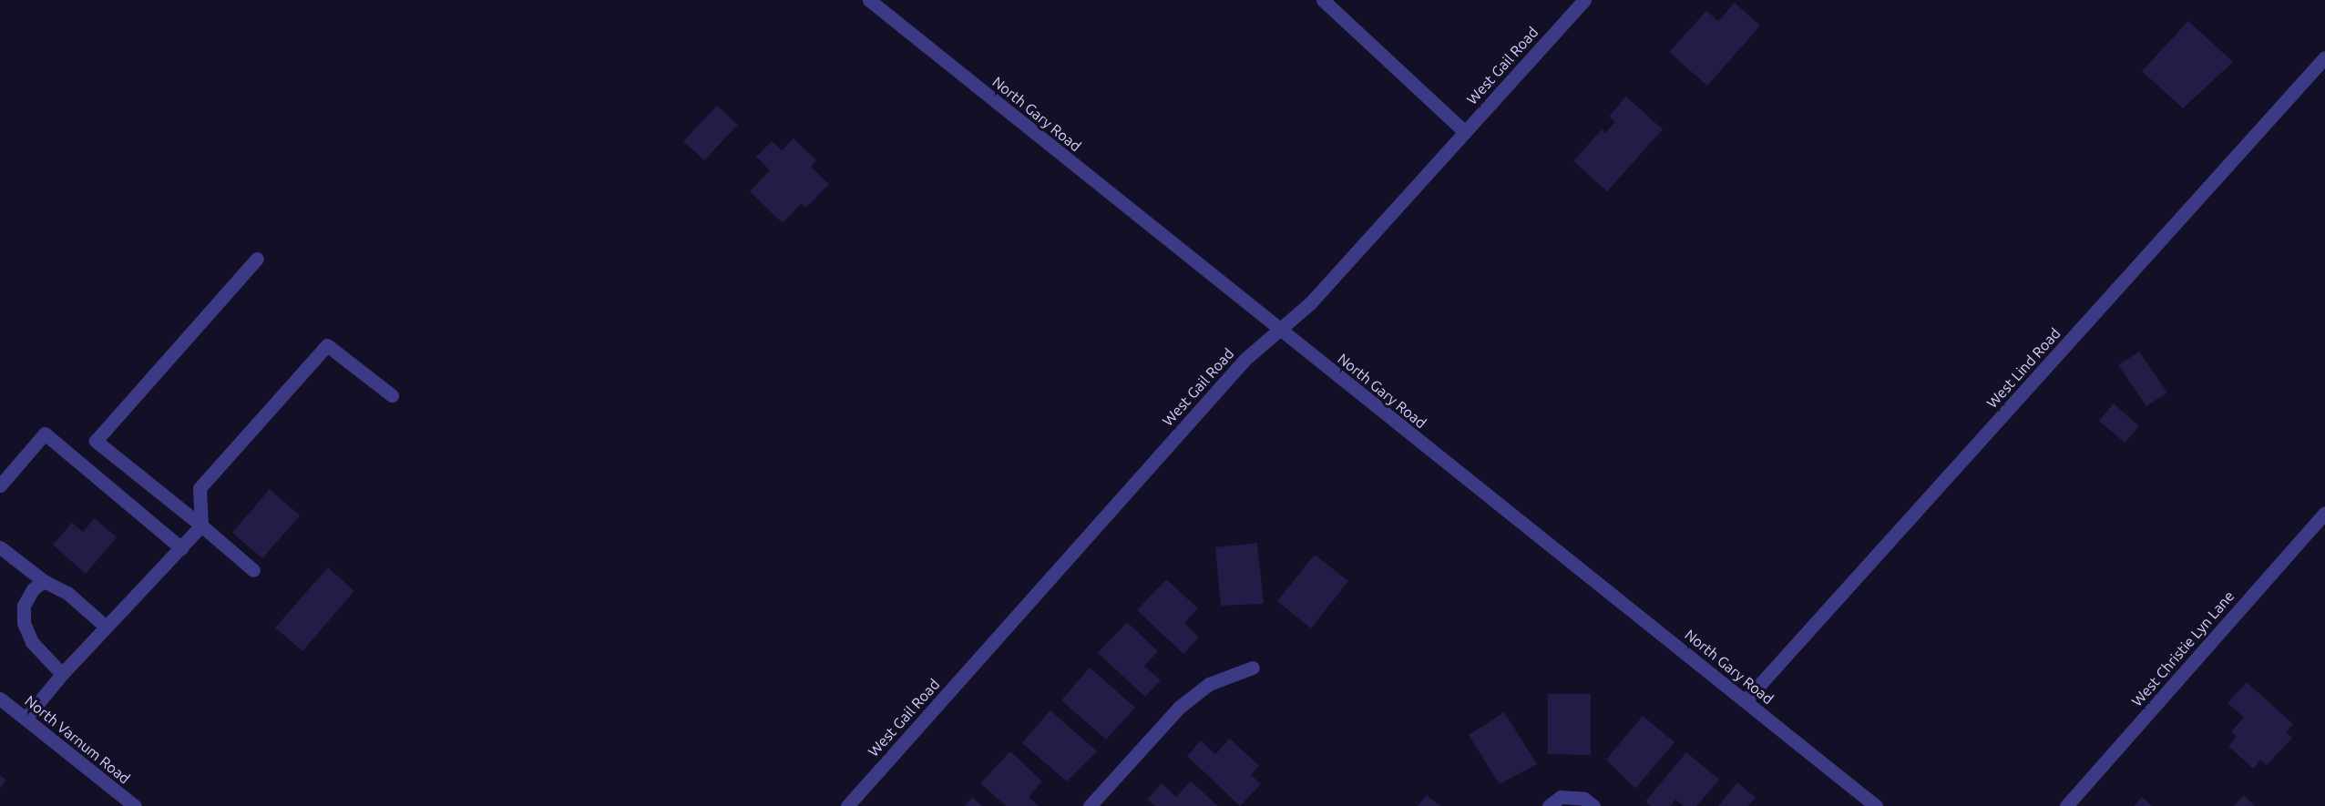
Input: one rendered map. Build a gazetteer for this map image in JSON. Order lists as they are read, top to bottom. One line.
{"streets":{"street":["West Gail Road","North Gary Road","West Lind Road","West Christie Lyn Lane","North Varnum Road"]},"crossings":[["West Gail Road","North Gary Road"],["North Gary Road","West Lind Road"]]}
